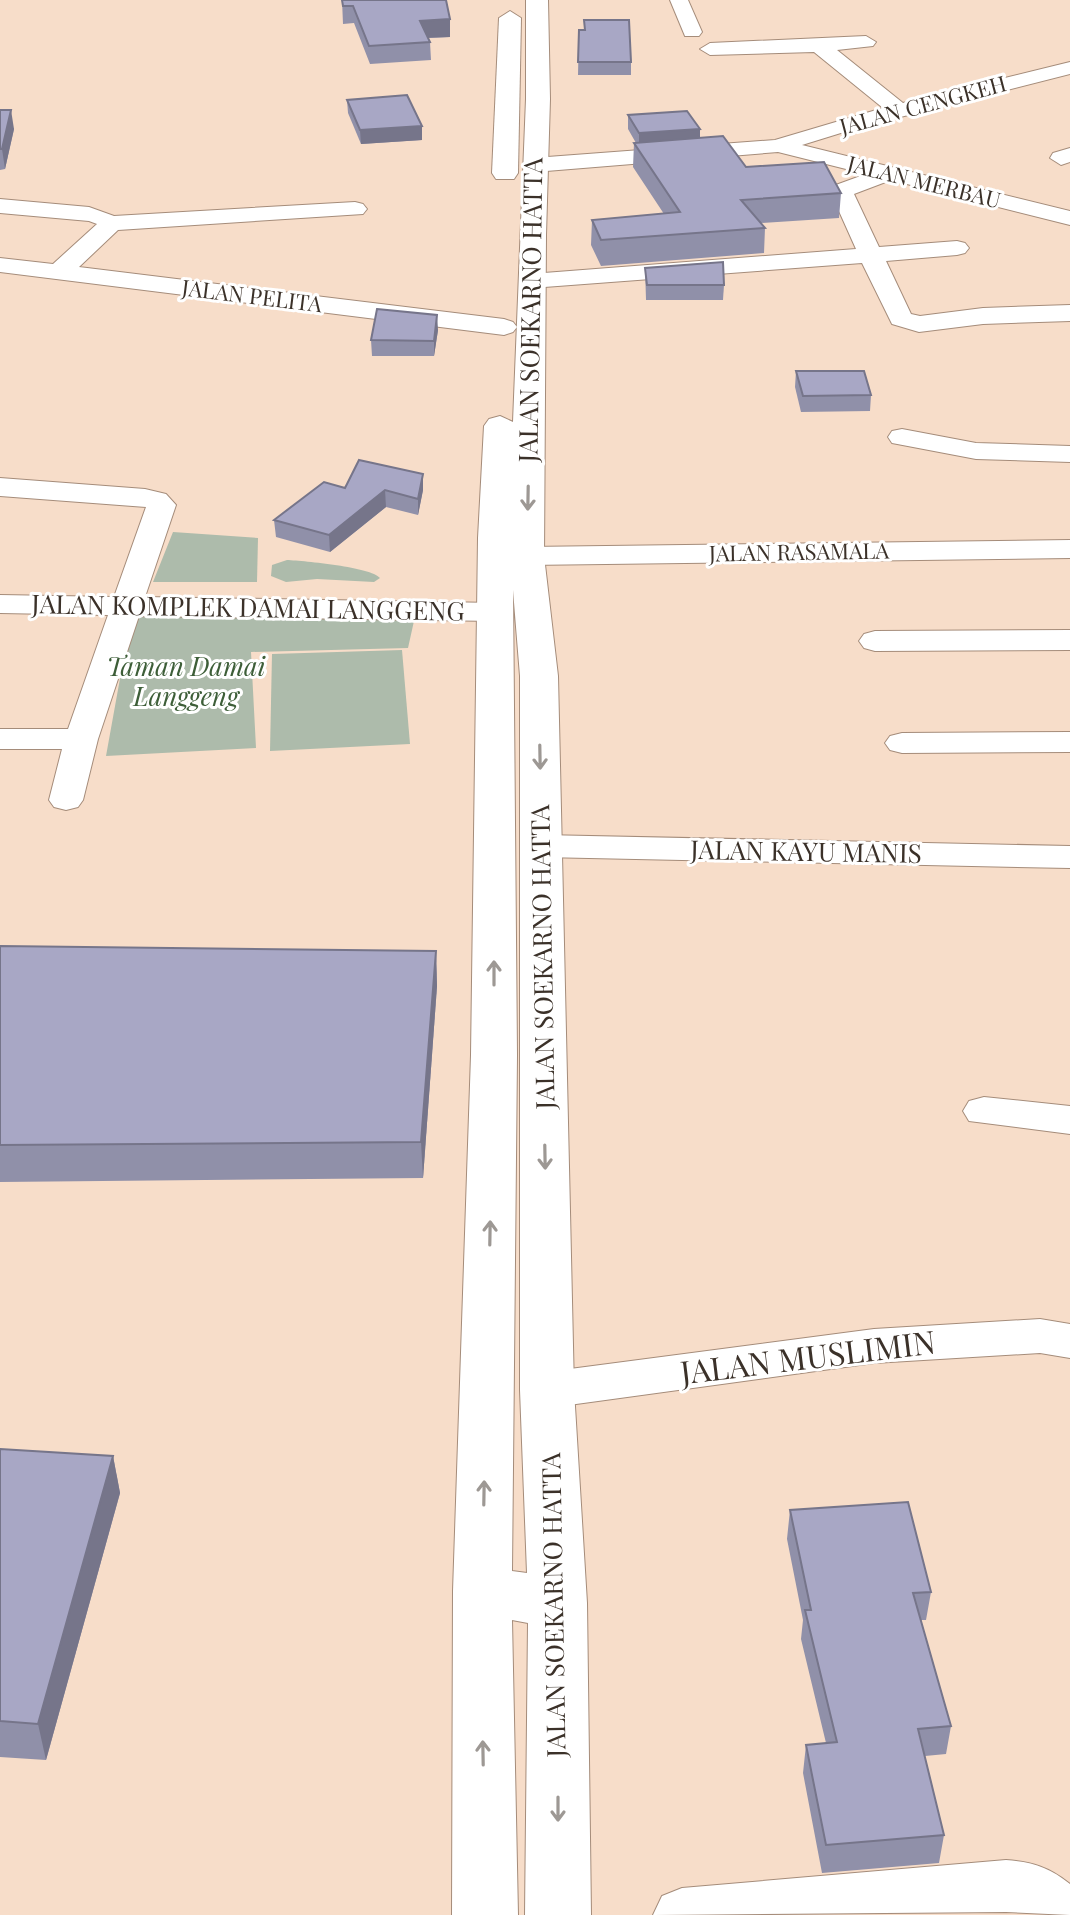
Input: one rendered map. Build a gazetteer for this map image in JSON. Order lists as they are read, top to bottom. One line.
{"streets":{"main road":["JALAN SOEKARNO HATTA"],"street":["JALAN CENGKEH","JALAN MERBAU","JALAN PELITA","JALAN RASAMALA","JALAN KOMPLEK DAMAI LANGGENG","JALAN KAYU MANIS","JALAN MUSLIMIN"]},"crossings":[["JALAN CENGKEH","JALAN MERBAU"],["JALAN PELITA","JALAN SOEKARNO HATTA"],["JALAN SOEKARNO HATTA","JALAN RASAMALA"],["JALAN SOEKARNO HATTA","JALAN KOMPLEK DAMAI LANGGENG"],["JALAN SOEKARNO HATTA","JALAN KAYU MANIS"],["JALAN SOEKARNO HATTA","JALAN MUSLIMIN"]],"parks":["Taman Damai Langgeng"]}
